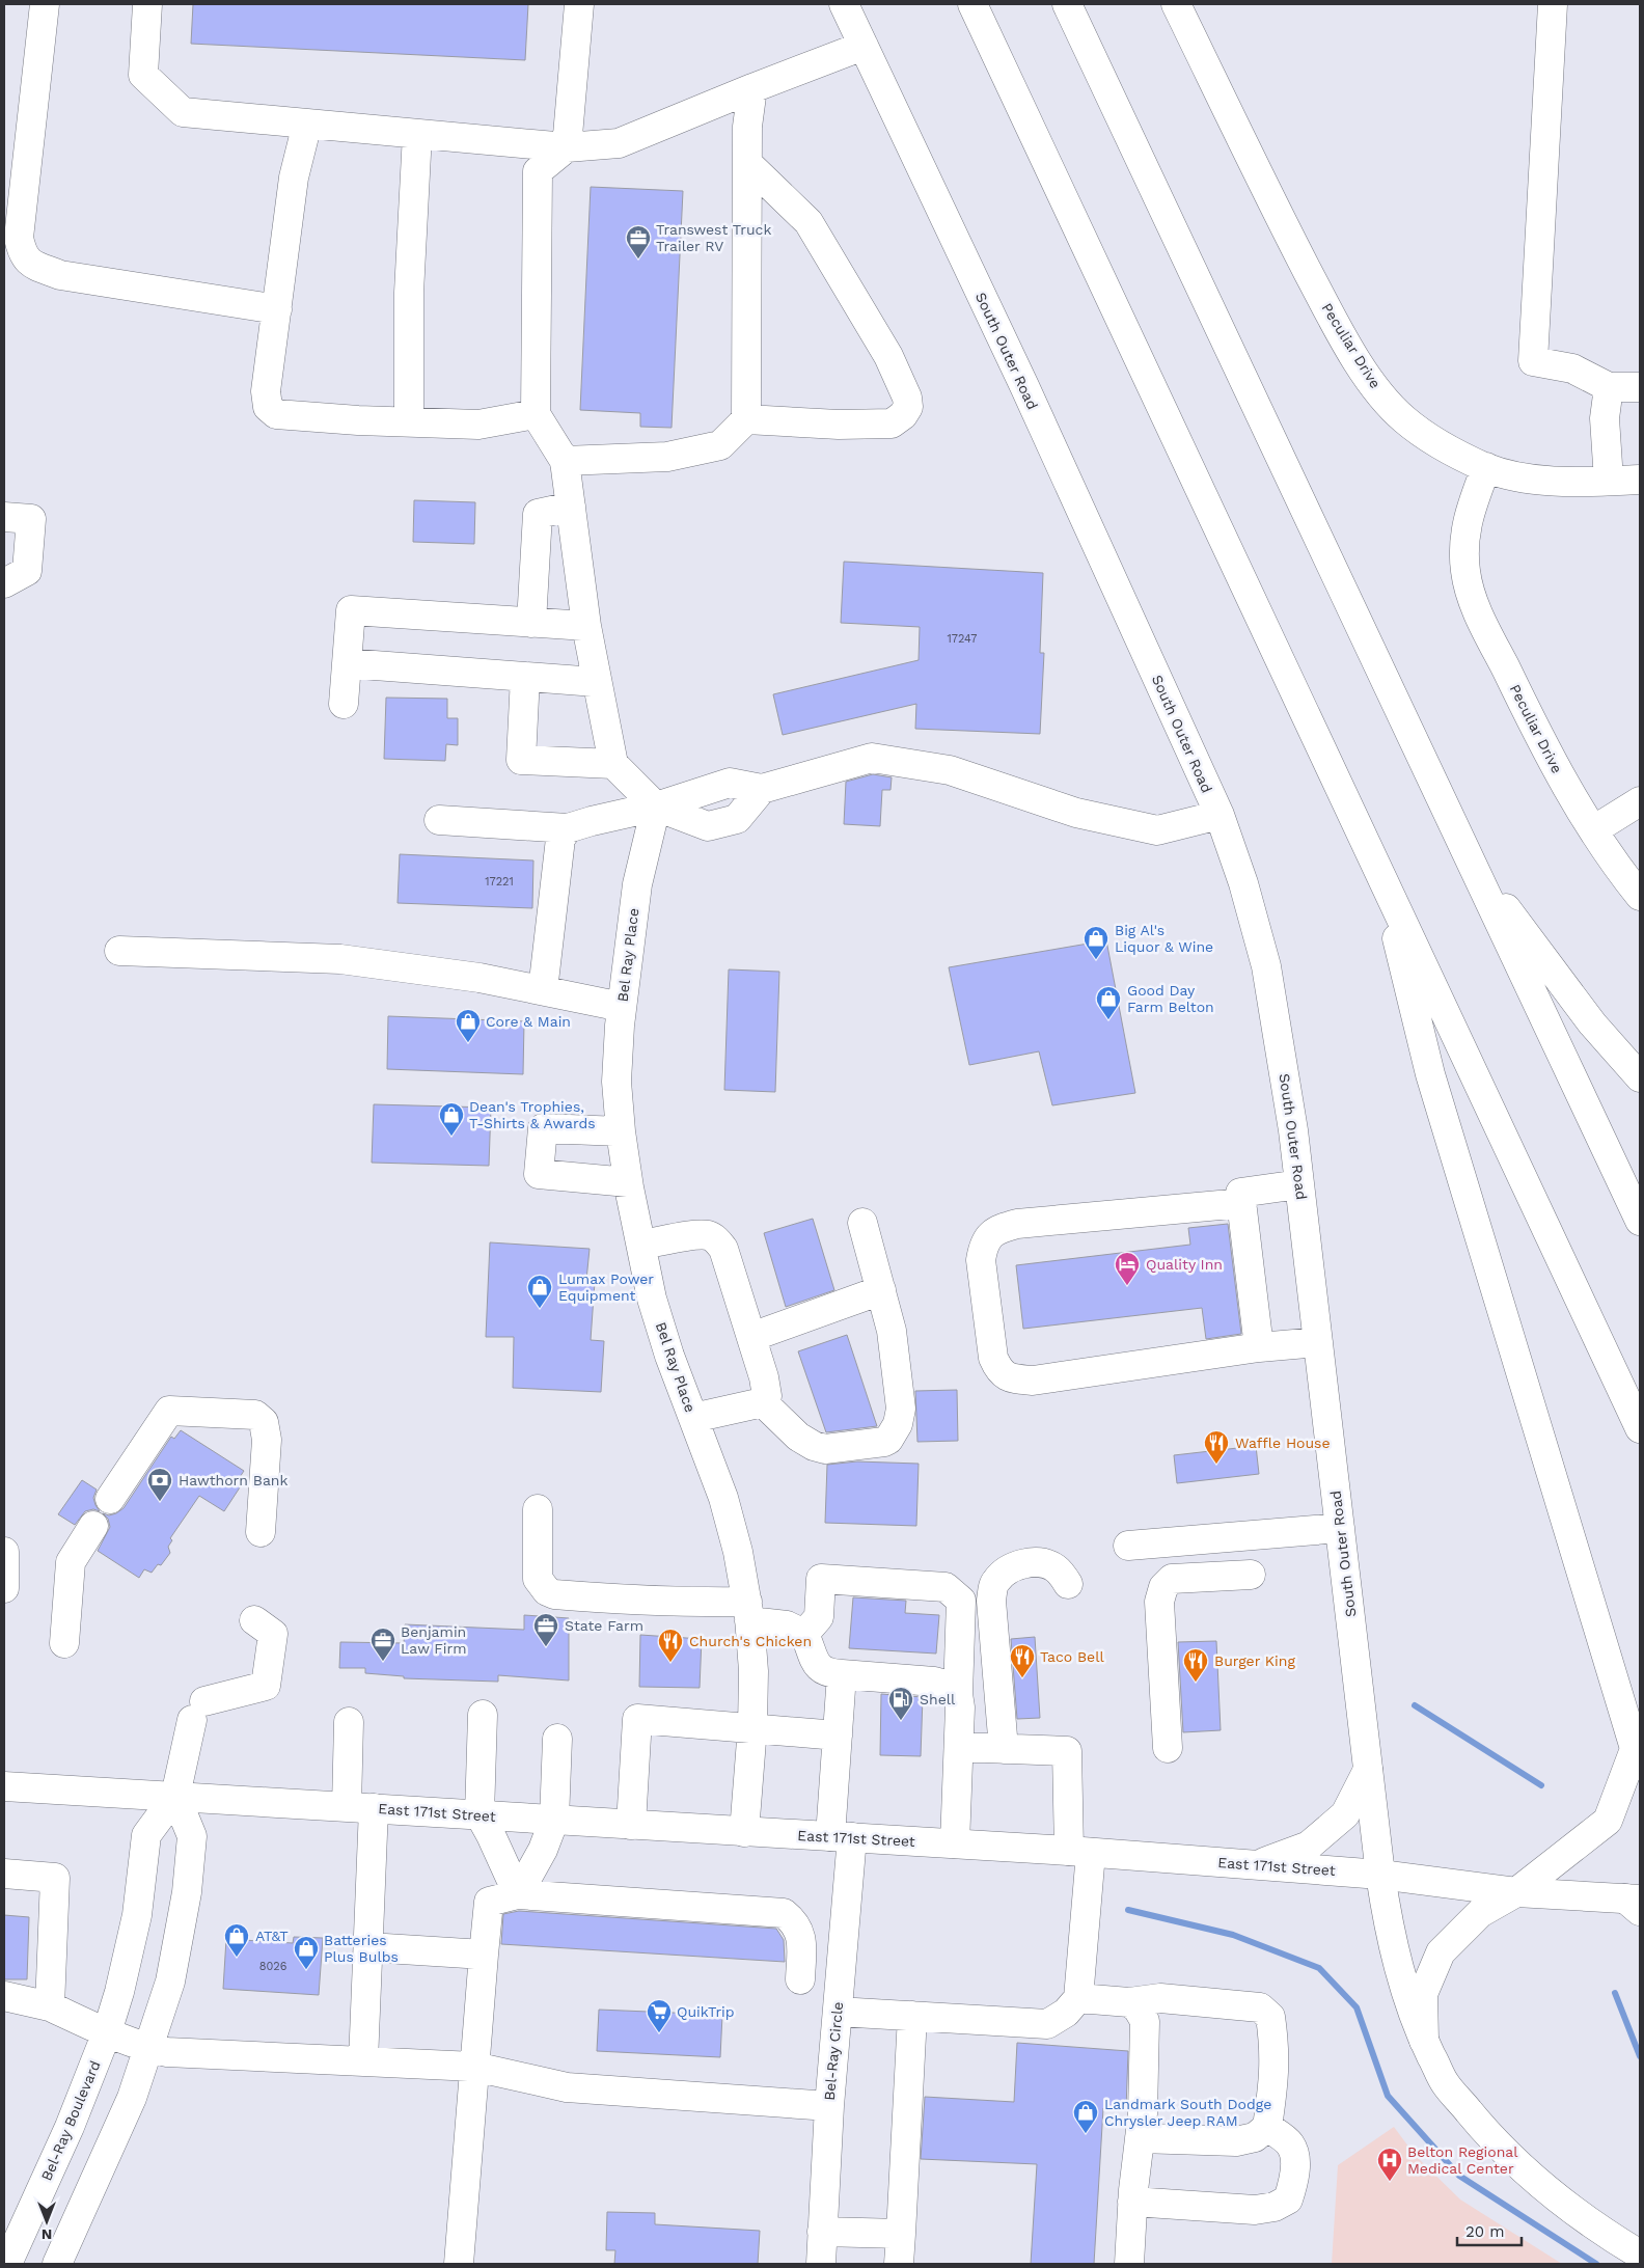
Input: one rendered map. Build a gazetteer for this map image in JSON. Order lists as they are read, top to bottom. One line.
{"streets":{"main road":["Peculiar Drive","South Outer Road","Bel Ray Place","East 171st Street","Bel-Ray Circle","Bel-Ray Boulevard"]},"crossings":[["South Outer Road","East 171st Street"],["Bel Ray Place","East 171st Street"],["East 171st Street","Bel-Ray Circle"],["East 171st Street","Bel-Ray Boulevard"]],"places":{"office":["Transwest Truck Trailer RV","State Farm","Benjamin Law Firm"],"shop":["Big Al's Liquor & Wine","Good Day Farm Belton","Core & Main","Dean's Trophies, T-Shirts & Awards","Lumax Power Equipment","AT&T","Batteries Plus Bulbs","Landmark South Dodge Chrysler Jeep RAM"],"hotel":["Quality Inn"],"restaurant":["Waffle House","Church's Chicken","Taco Bell","Burger King"],"bank":["Hawthorn Bank"],"fuel station":["Shell"],"supermarket":["QuikTrip"],"hospital":["Belton Regional Medical Center"]},"house_numbers":["17247","17221","8026"],"scale_bar":"20 m","north":"bottom"}
